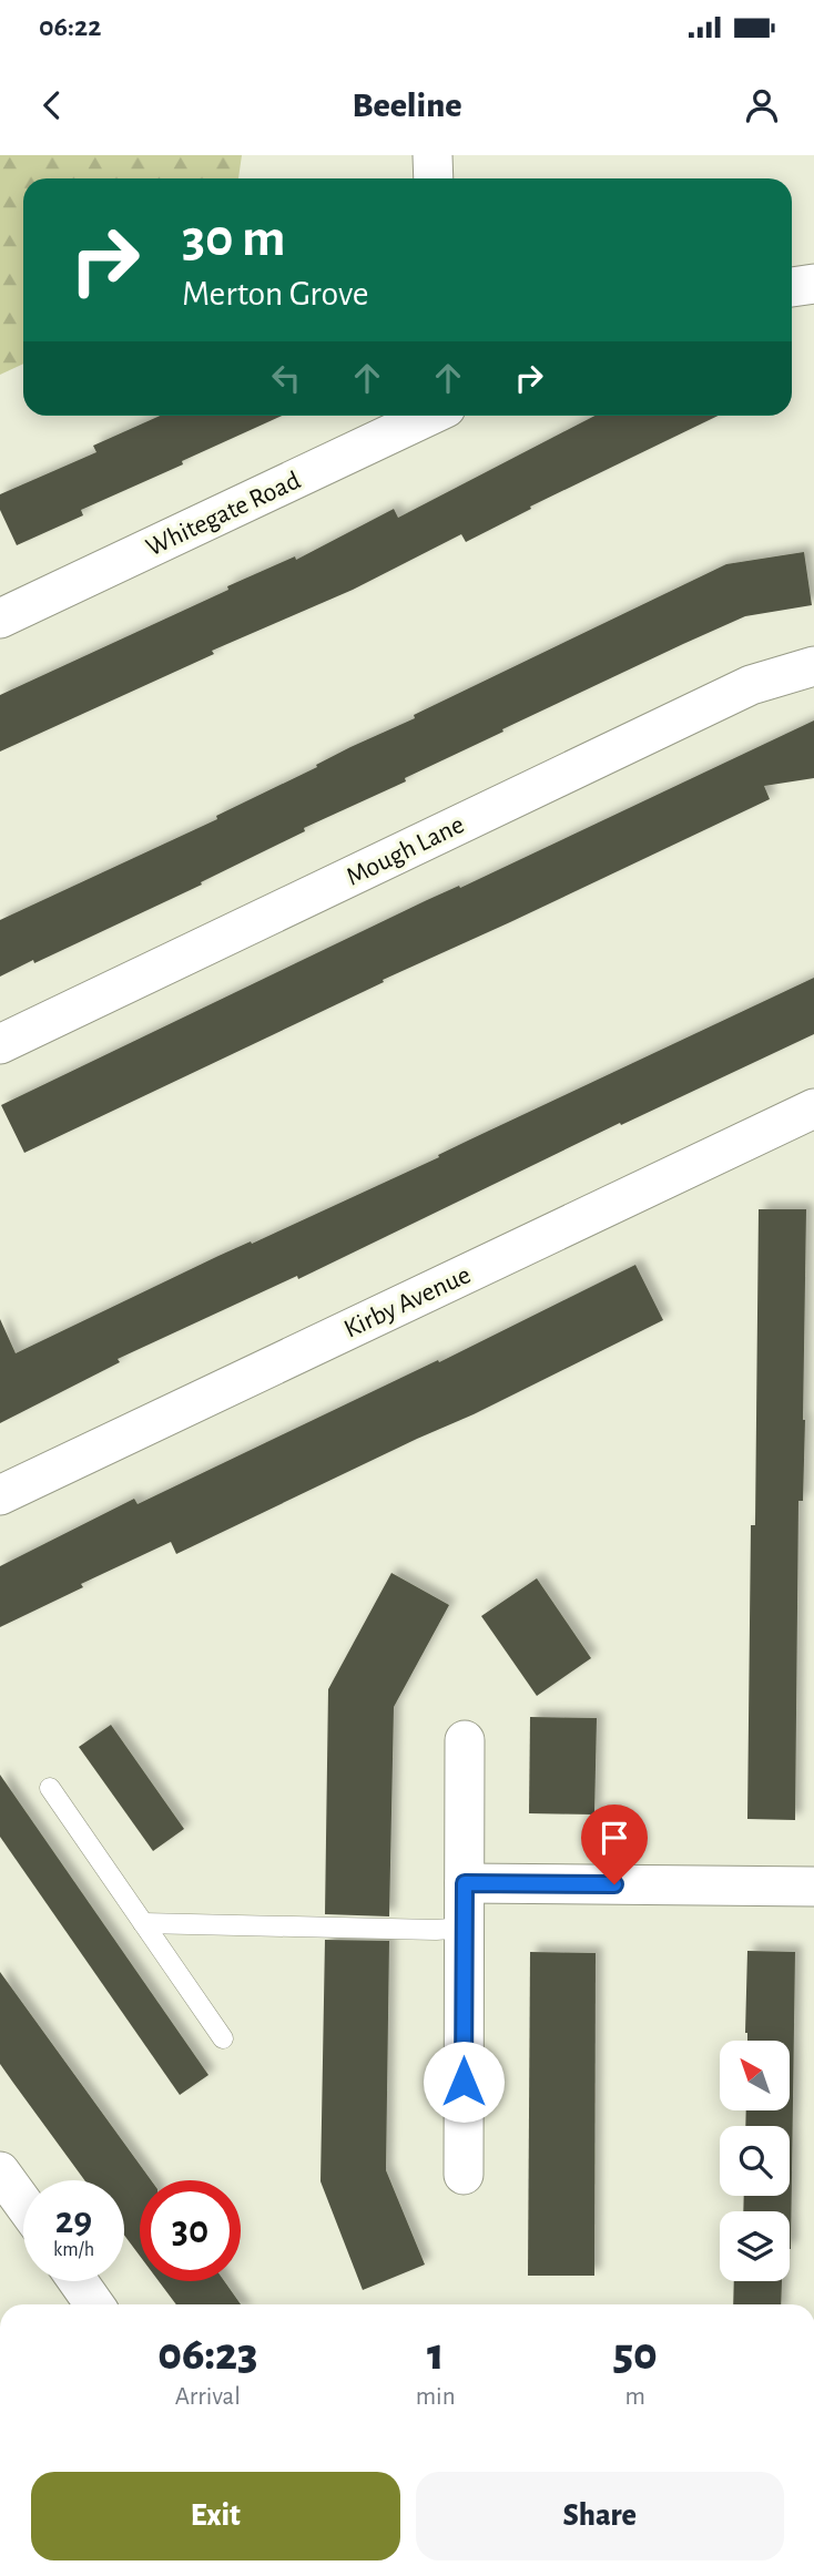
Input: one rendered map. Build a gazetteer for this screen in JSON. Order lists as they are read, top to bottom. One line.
{"streets":{"street":["Whitegate Road","Mough Lane","Kirby Avenue"]},"north":"top left","page":{"status":"06:22","header":"Beeline","turn":["30 m","Merton Grove"],"speed":"29 km/h","limit":"30","eta":["06:23","Arrival","1","min","50","m"],"buttons":["Exit","Share"]}}
